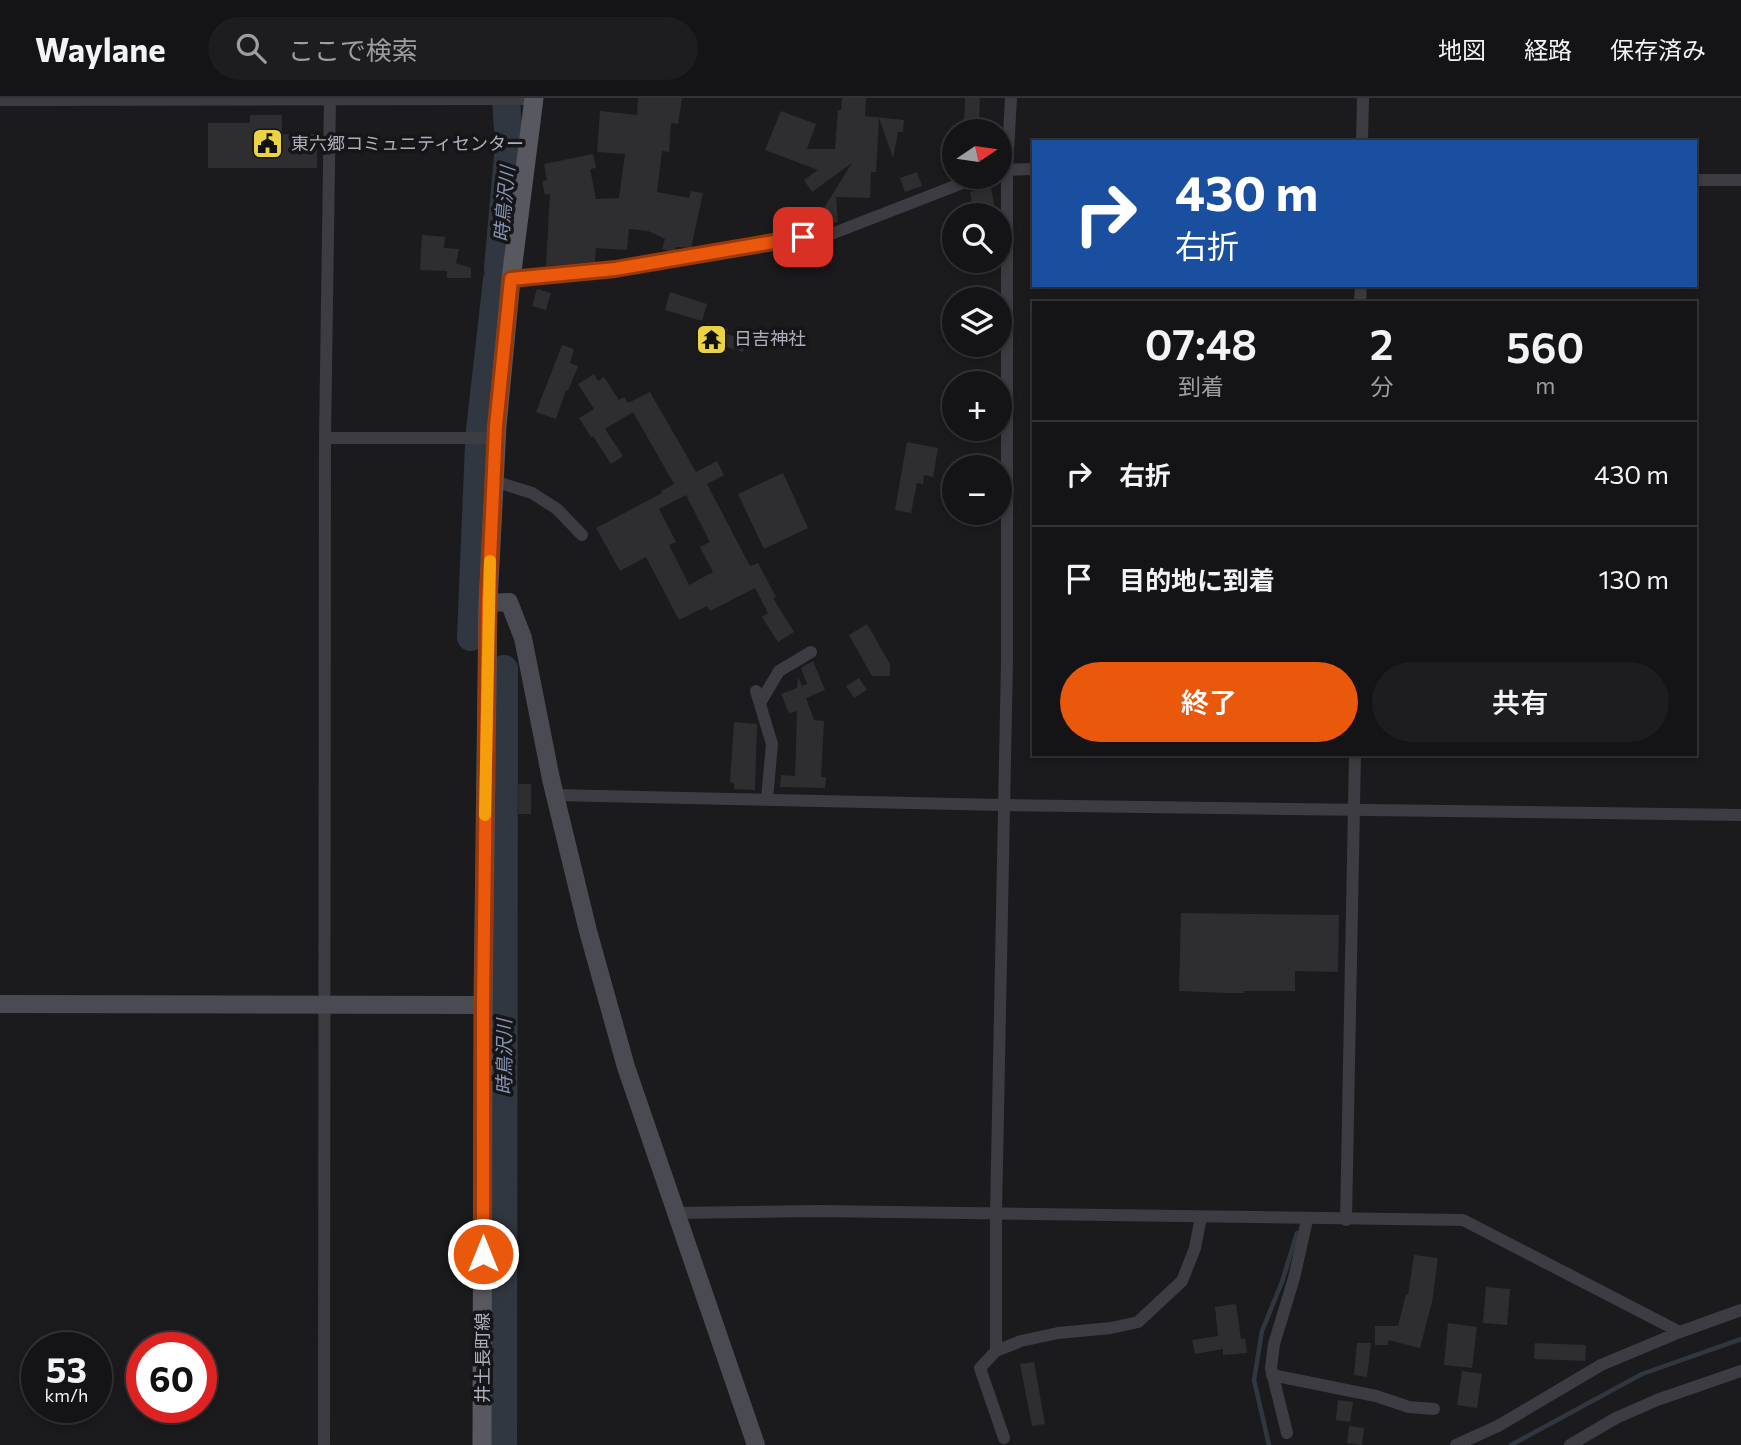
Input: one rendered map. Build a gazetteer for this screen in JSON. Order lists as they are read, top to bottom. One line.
{"streets":{"main road":["井土長町線"]},"water":["時鳥沢川"],"places":{"public building":["東六郷コミュニティセンター"],"temple":["日吉神社"]},"north":"right","page":{"header":"Waylane","search":"ここで検索","nav":["地図","経路","保存済み"],"map_buttons":["+","−"],"turn":["430 m","右折"],"eta":["07:48","到着","2","分","560","m"],"list":[{"name":"右折","value":"430 m"},{"name":"目的地に到着","value":"130 m"}],"buttons":["終了","共有"],"speed":"53 km/h","limit":"60"}}
